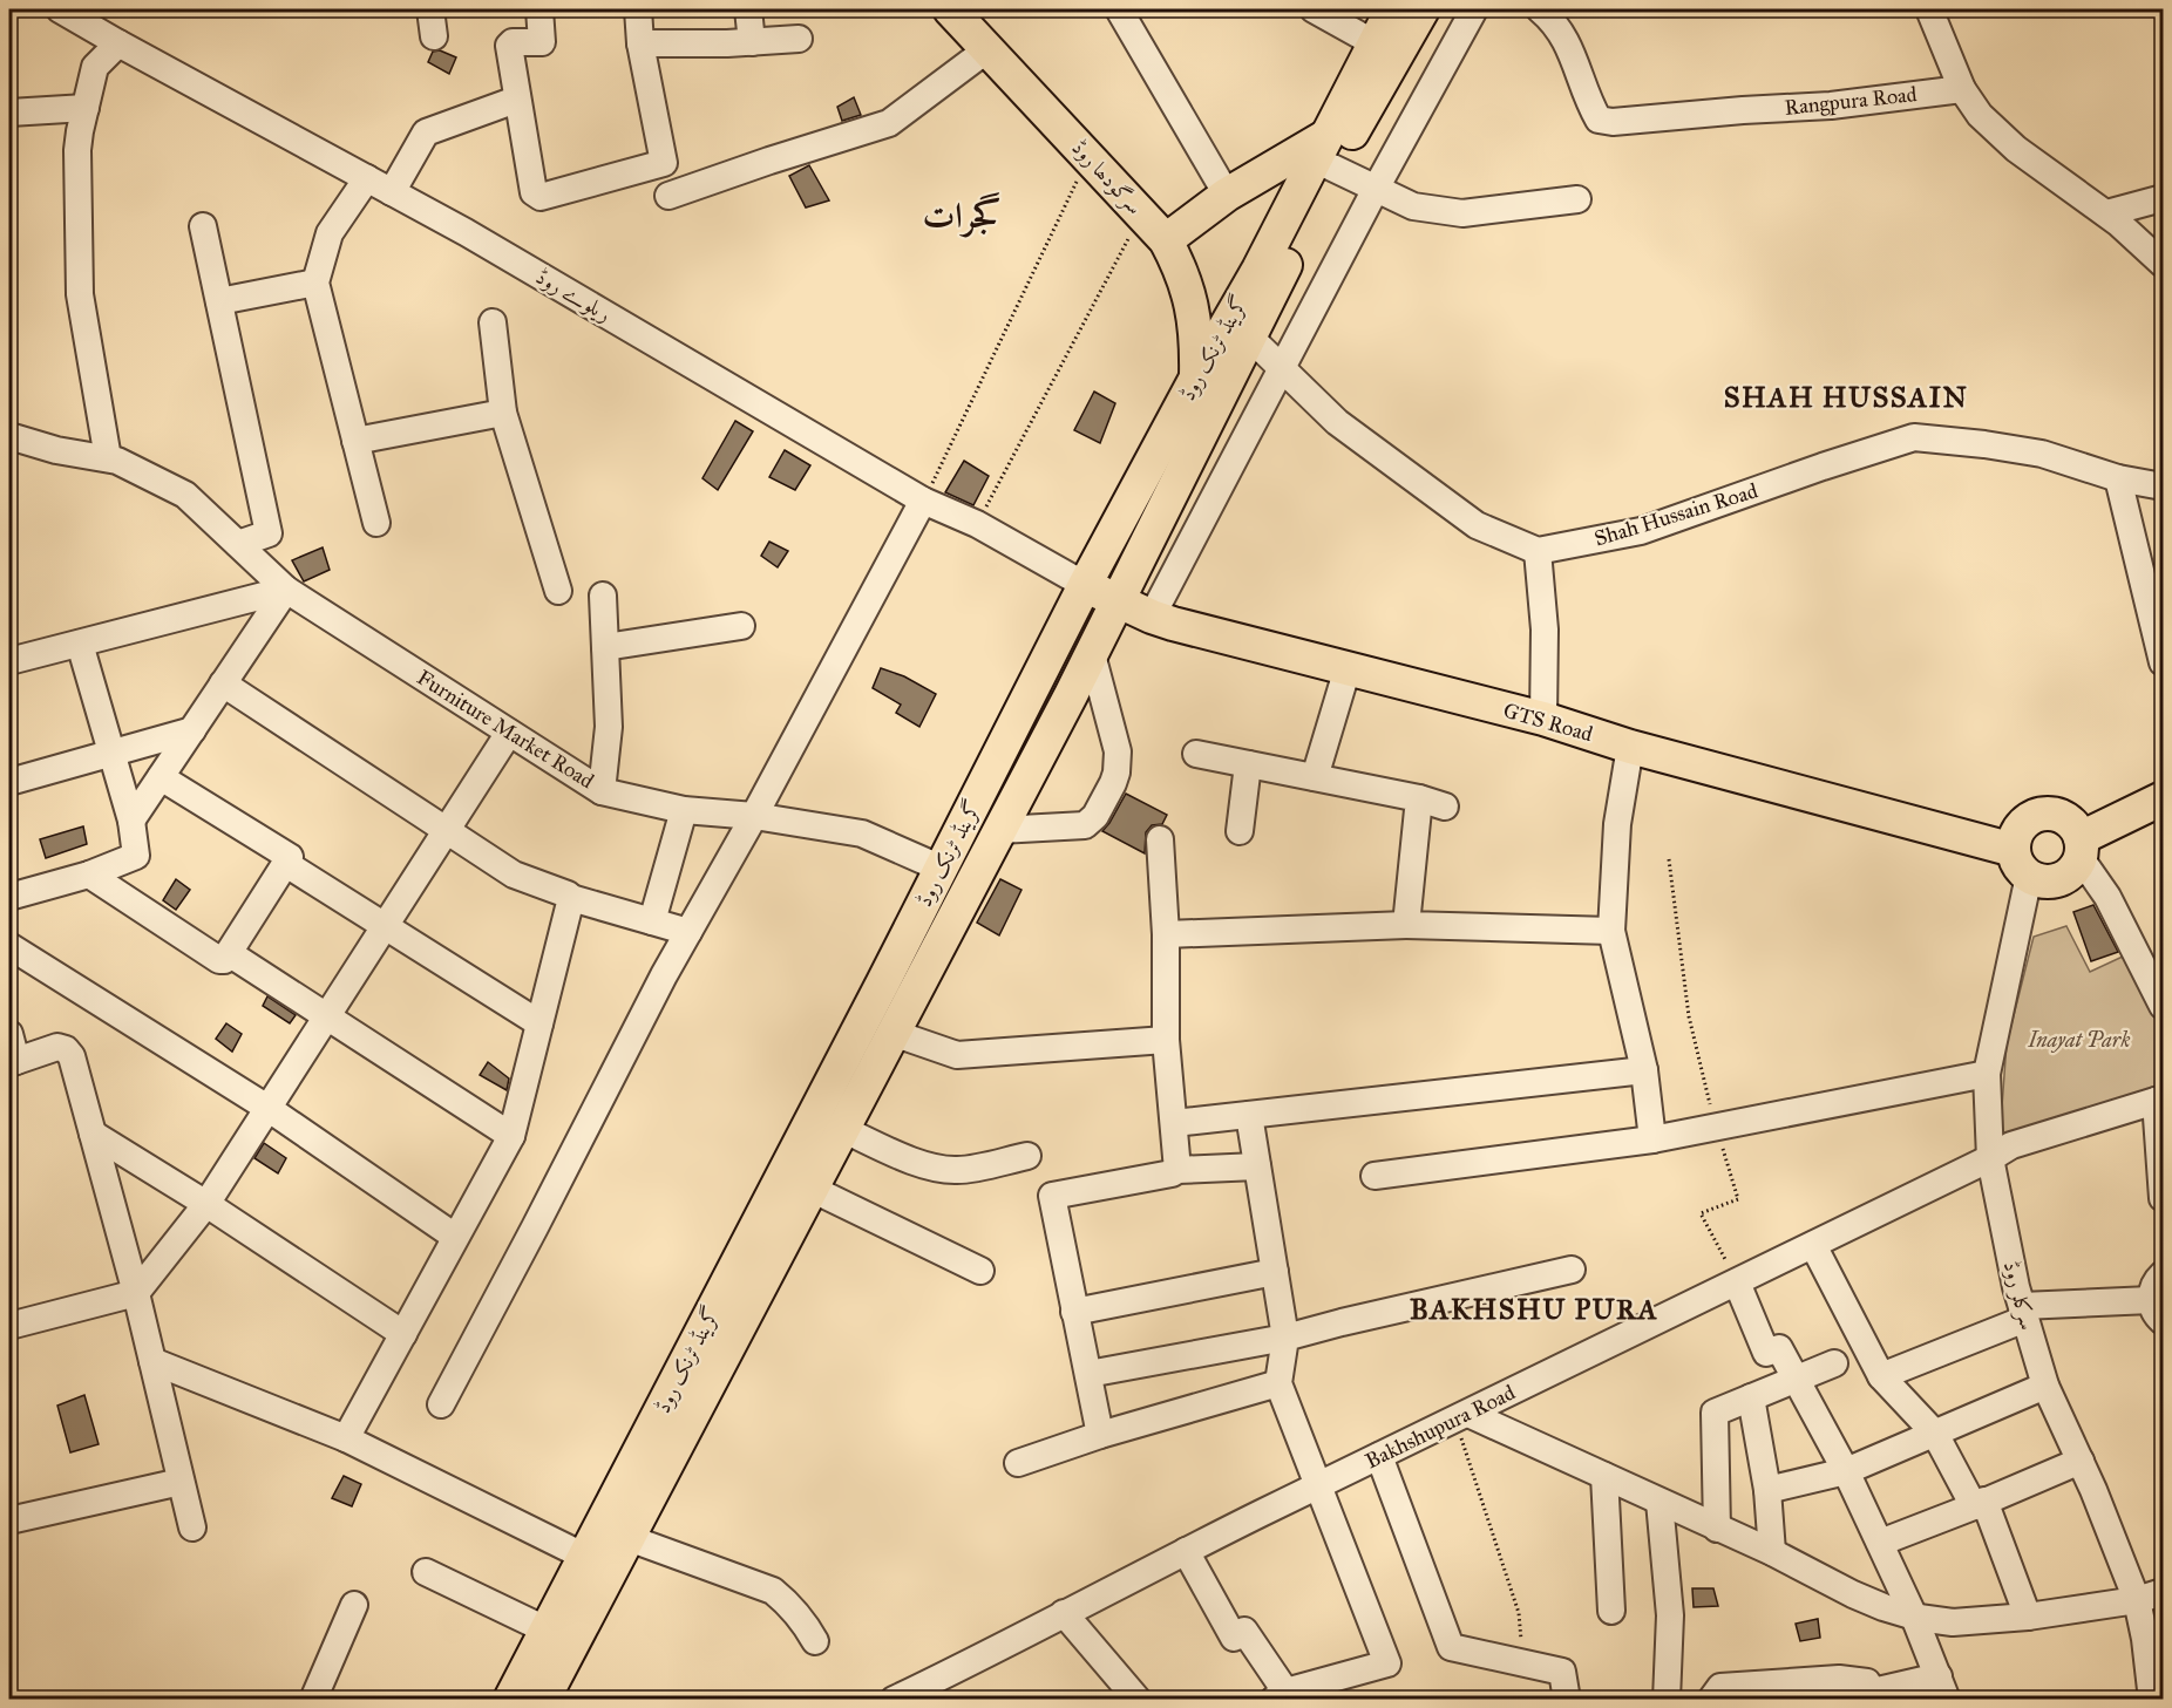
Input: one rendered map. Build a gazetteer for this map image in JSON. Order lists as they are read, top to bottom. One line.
{"streets":{"main road":["سرگودھا روڈ","گرینڈ ٹرنک روڈ","GTS Road"],"street":["Rangpura Road","ریلوے روڈ","Shah Hussain Road","Furniture Market Road","سرکلر روڈ","Bakhshupura Road"]},"crossings":[["سرگودھا روڈ","گرینڈ ٹرنک روڈ"],["ریلوے روڈ","گرینڈ ٹرنک روڈ"],["ریلوے روڈ","GTS Road"],["گرینڈ ٹرنک روڈ","GTS Road"],["گرینڈ ٹرنک روڈ","Furniture Market Road"],["GTS Road","سرکلر روڈ"],["سرکلر روڈ","Bakhshupura Road"]],"districts":["گجرات","SHAH HUSSAIN","BAKHSHU PURA"],"parks":["Inayat Park"]}
